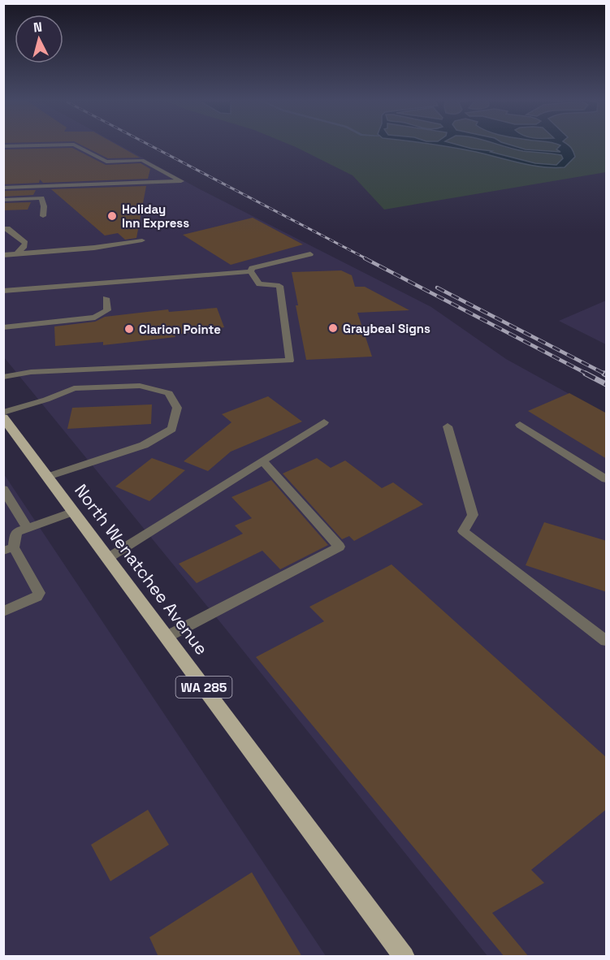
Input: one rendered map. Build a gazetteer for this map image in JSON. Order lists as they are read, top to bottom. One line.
{"streets":{"main road":["North Wenatchee Avenue","WA 285"]},"places":["Holiday Inn Express","Graybeal Signs","Clarion Pointe"],"north":"top"}
